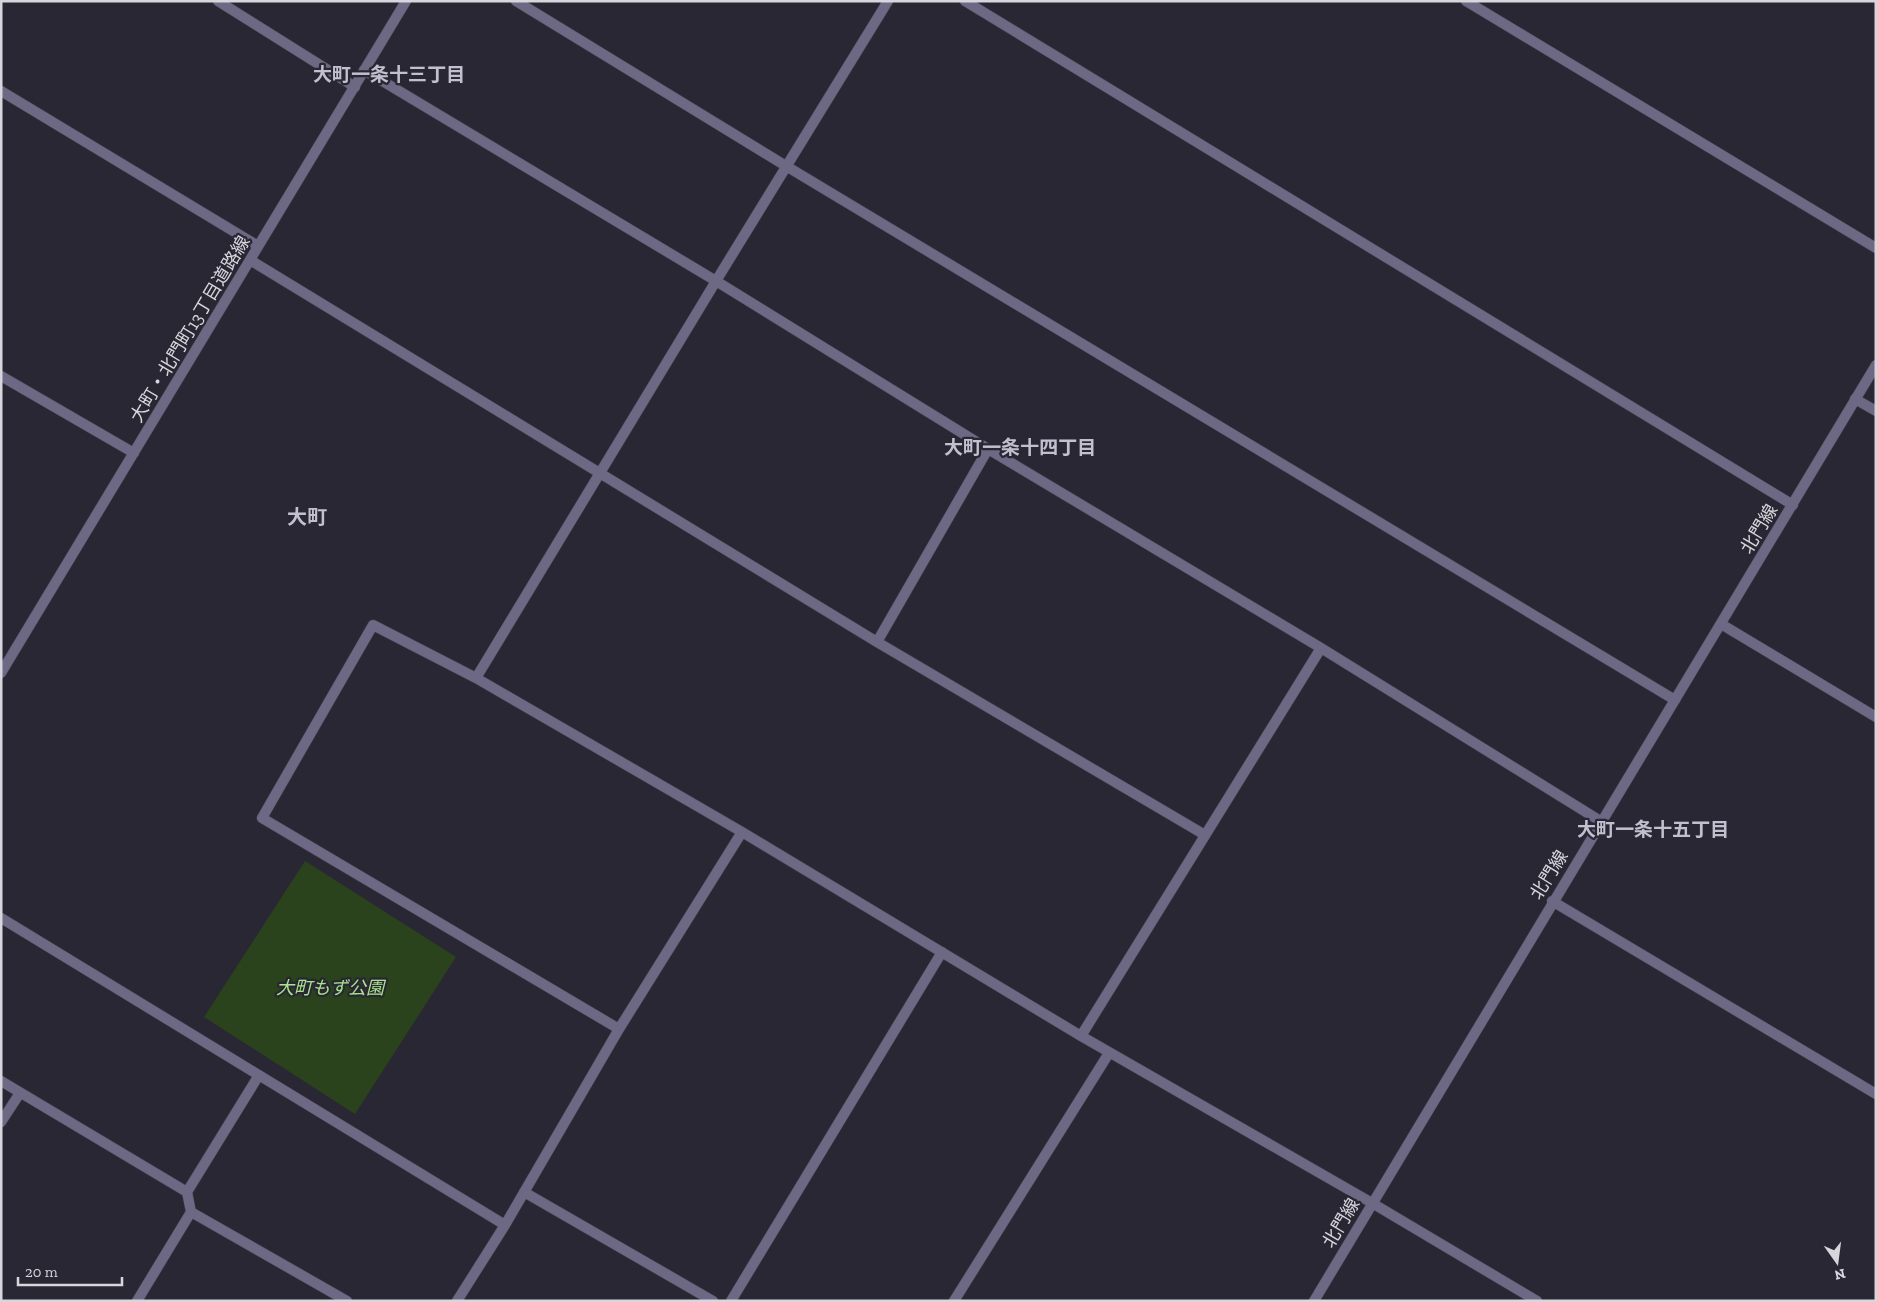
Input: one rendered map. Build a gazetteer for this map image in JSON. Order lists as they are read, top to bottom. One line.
{"streets":{"street":["大町・北門町13丁目道路線","北門線"]},"districts":["大町一条十三丁目","大町一条十四丁目","大町","大町一条十五丁目"],"parks":["大町もず公園"],"scale_bar":"20 m","north":"bottom"}
